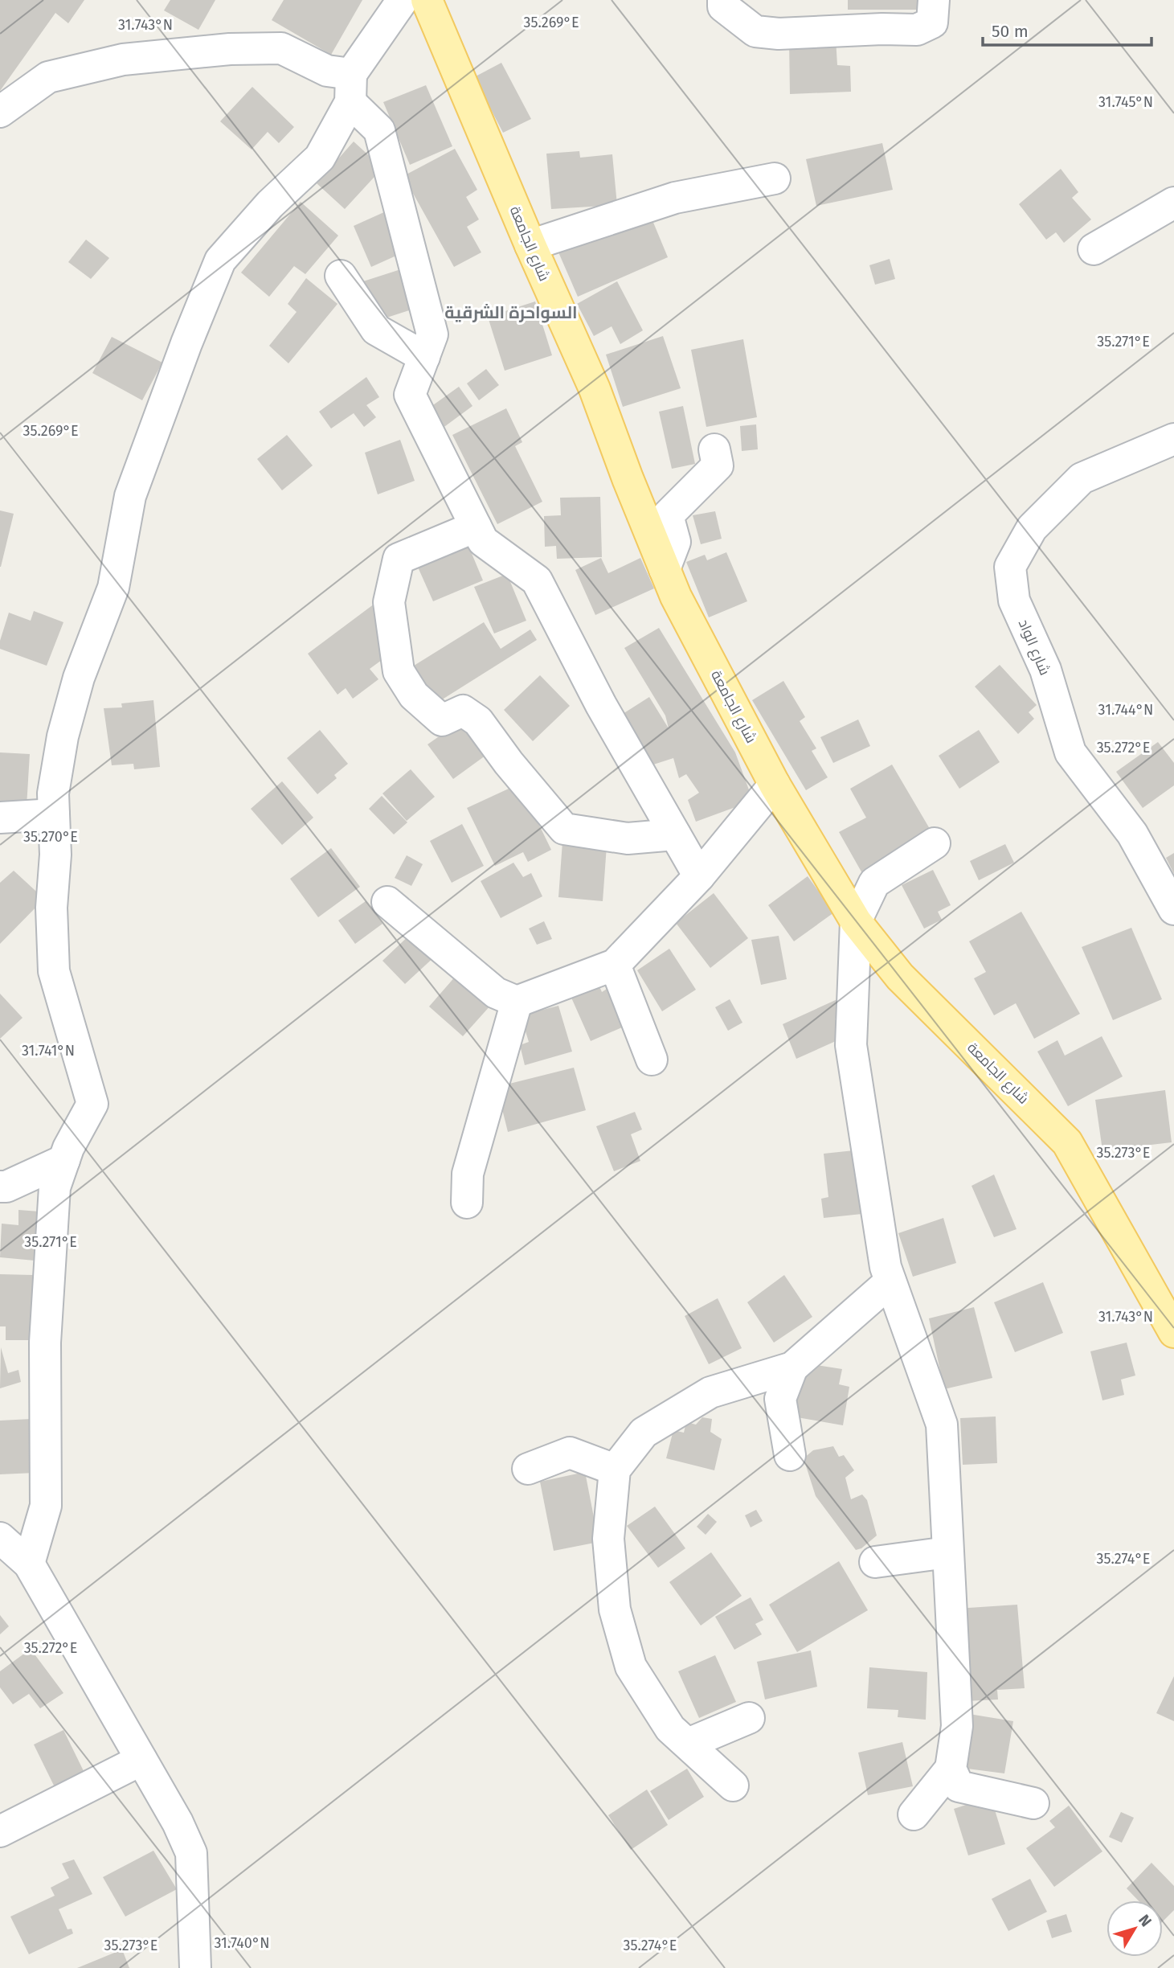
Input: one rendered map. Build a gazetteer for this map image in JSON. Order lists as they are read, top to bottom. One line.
{"streets":{"main road":["شارع الجامعة"],"street":["شارع الواد"]},"districts":["السواحرة الشرقية"],"scale_bar":"50 m","north":"top right","coordinates":["35.269°E","31.743°N","31.745°N","35.271°E","31.744°N","35.272°E","35.270°E","31.741°N","35.273°E","35.274°E","31.740°N"]}
